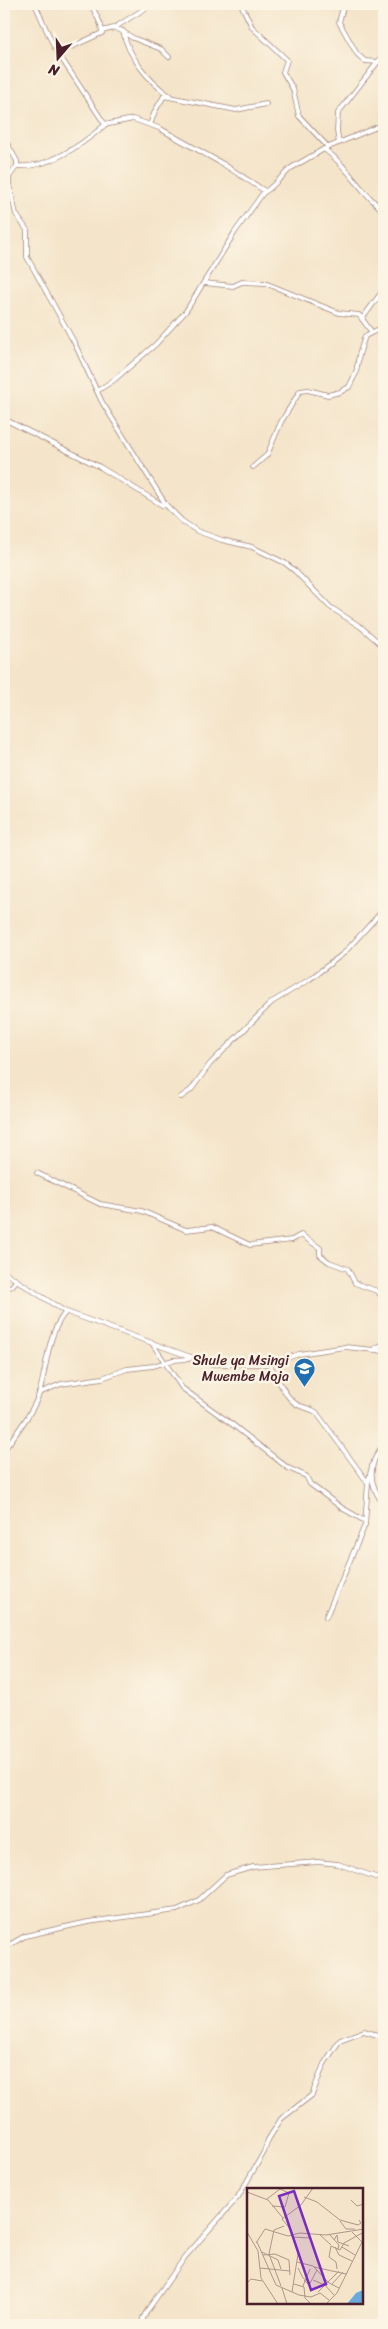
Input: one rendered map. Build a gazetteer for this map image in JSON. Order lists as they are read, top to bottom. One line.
{"places":{"school or university":["Shule ya Msingi Mwembe Moja"]},"north":"bottom"}
